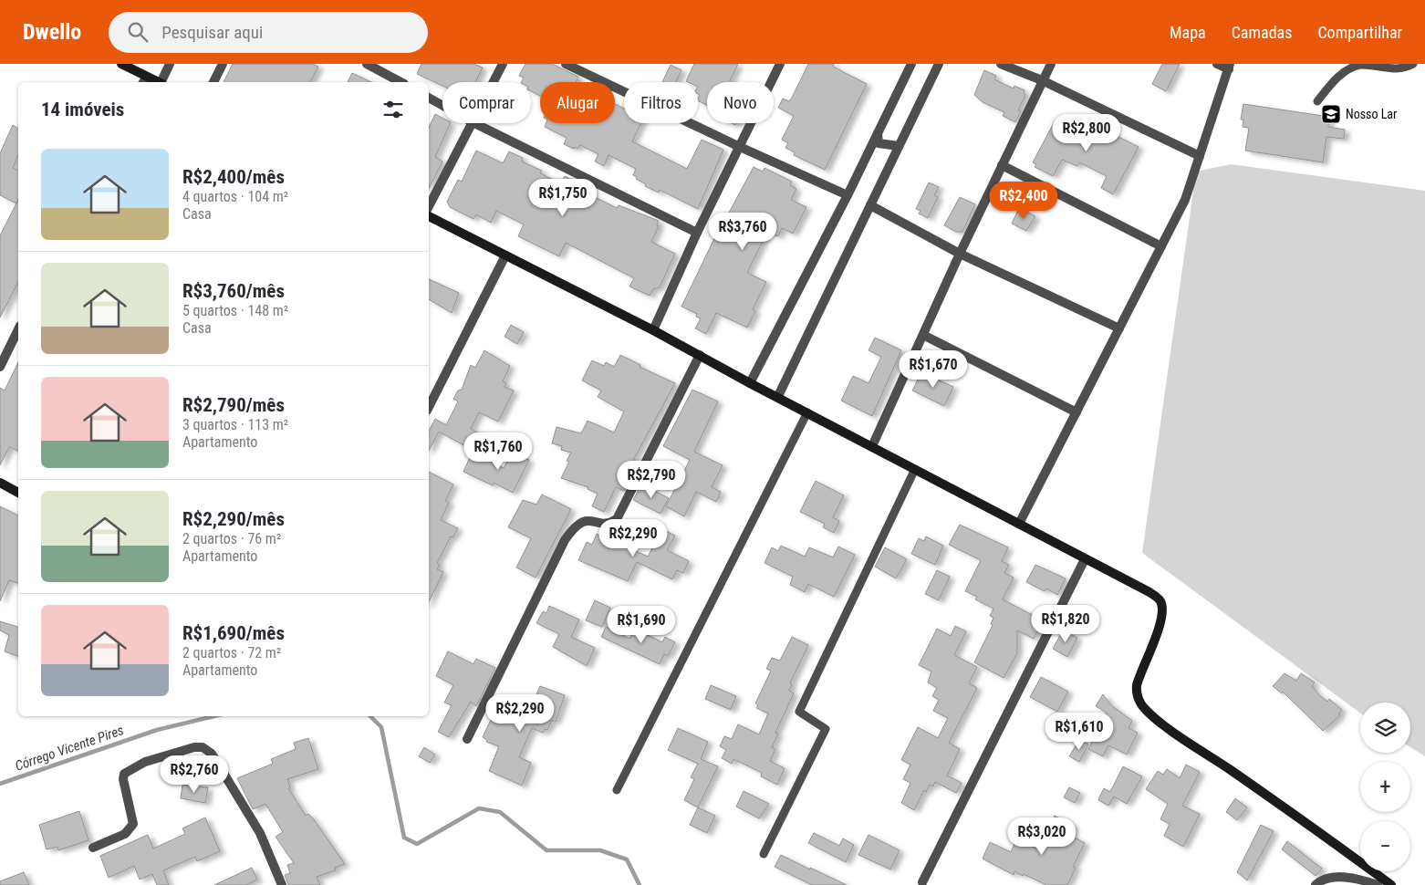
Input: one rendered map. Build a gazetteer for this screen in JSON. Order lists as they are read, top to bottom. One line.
{"water":["Córrego Vicente Pires"],"places":{"school or university":["Nosso Lar"]},"page":{"header":"Dwello","search":"Pesquisar aqui","nav":["Mapa","Camadas","Compartilhar"],"chip":["Comprar","Alugar","Filtros","Novo"],"heading":"14 imóveis","price":["R$2,800","R$1,750","R$2,400","R$3,760","R$1,670","R$1,760","R$2,790","R$2,290","R$1,820","R$1,690","R$2,290","R$1,610","R$2,760","R$3,020"],"list":[{"name":"R$2,400/mês","note":"4 quartos · 104 m² · Casa"},{"name":"R$3,760/mês","note":"5 quartos · 148 m² · Casa"},{"name":"R$2,790/mês","note":"3 quartos · 113 m² · Apartamento"},{"name":"R$2,290/mês","note":"2 quartos · 76 m² · Apartamento"},{"name":"R$1,690/mês","note":"2 quartos · 72 m² · Apartamento"}],"map_buttons":["+","−"]}}
